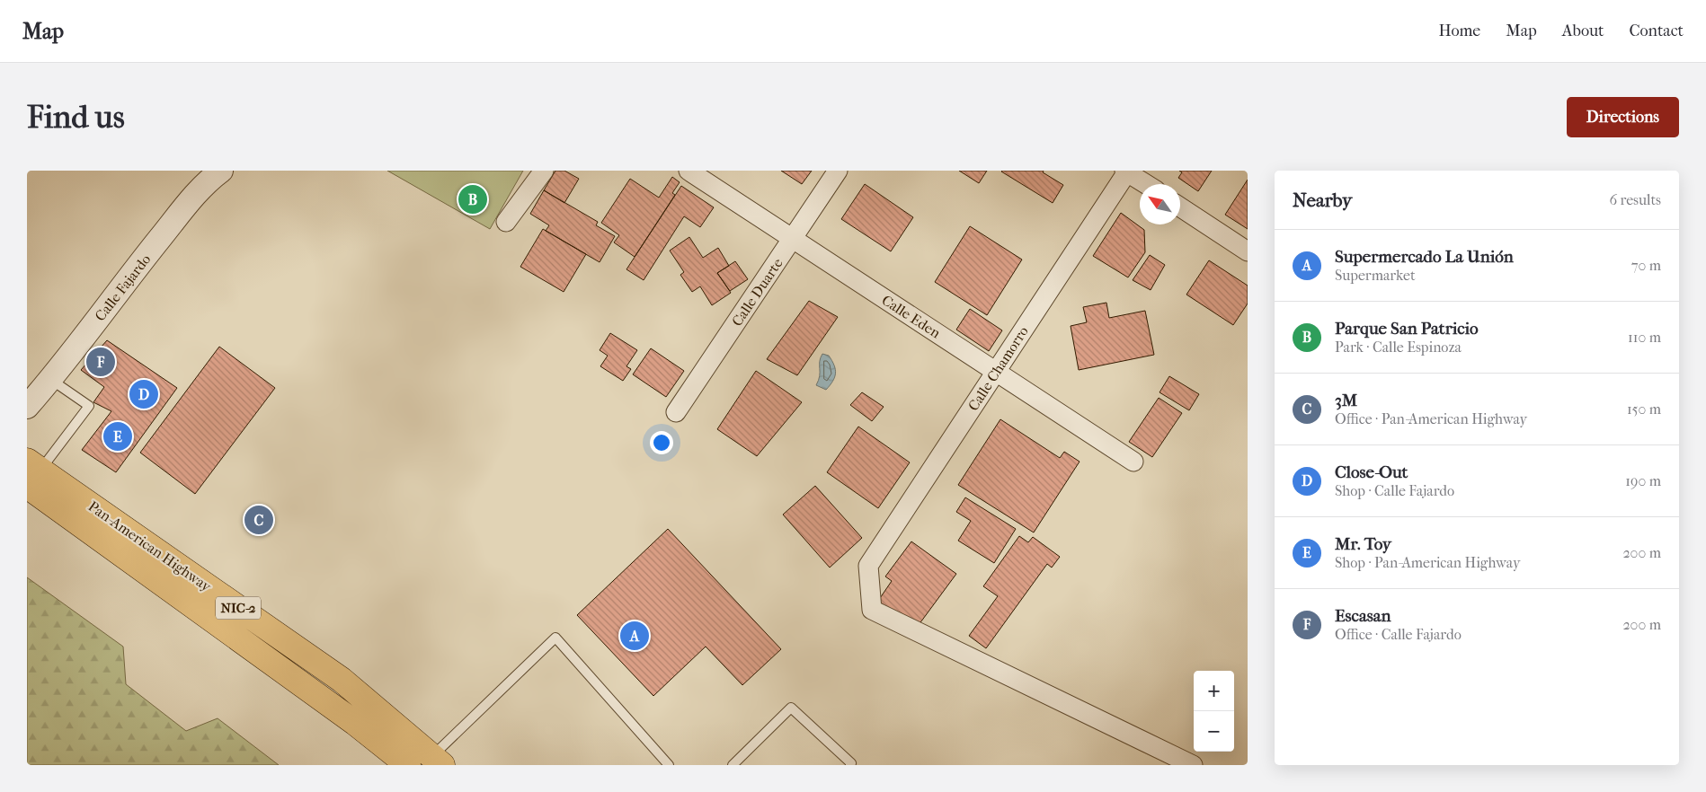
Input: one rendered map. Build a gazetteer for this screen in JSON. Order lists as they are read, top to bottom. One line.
{"streets":{"highway":["Pan-American Highway","NIC-2"],"street":["Calle Fajardo","Calle Duarte","Calle Eden","Calle Chamorro"]},"crossings":[["Calle Duarte","Calle Eden"],["Calle Eden","Calle Chamorro"]],"north":"top left","page":{"header":"Map","nav":["Home","Map","About","Contact"],"buttons":"Directions","title":"Find us","heading":["Nearby","6 results"],"pins":["B","F","D","E","C","A"],"list":[{"mark":"A","name":"Supermercado La Unión","note":"Supermarket","value":"70 m"},{"mark":"B","name":"Parque San Patricio","note":"Park · Calle Espinoza","value":"110 m"},{"mark":"C","name":"3M","note":"Office · Pan-American Highway","value":"150 m"},{"mark":"D","name":"Close-Out","note":"Shop · Calle Fajardo","value":"190 m"},{"mark":"E","name":"Mr. Toy","note":"Shop · Pan-American Highway","value":"200 m"},{"mark":"F","name":"Escasan","note":"Office · Calle Fajardo","value":"200 m"}],"map_buttons":["+","−"]}}
